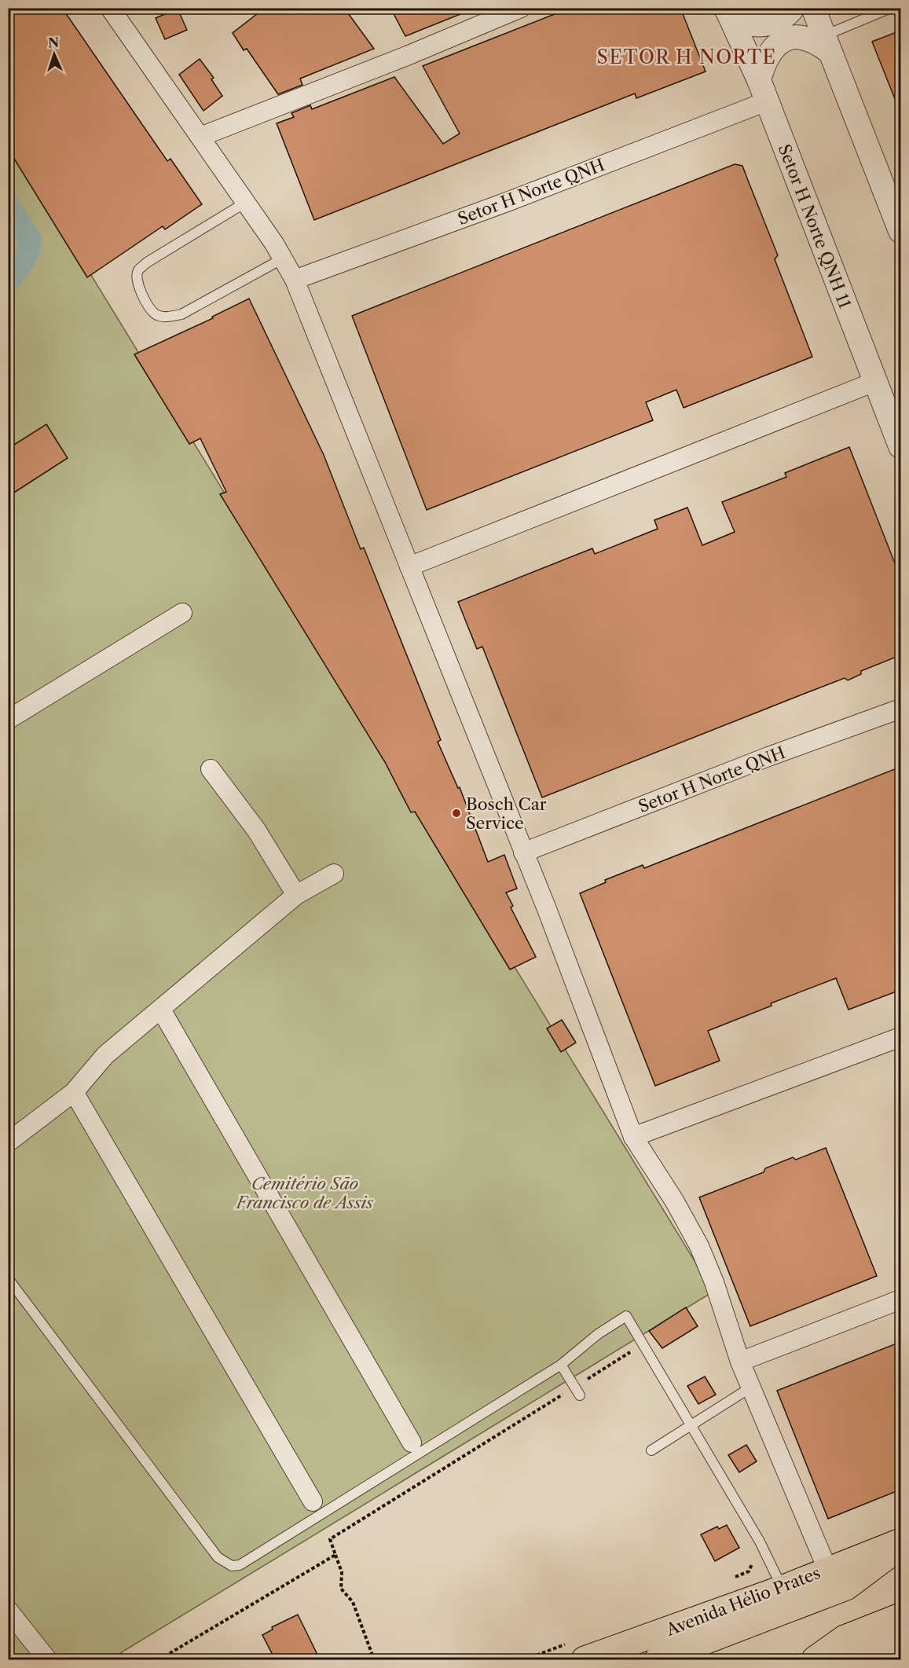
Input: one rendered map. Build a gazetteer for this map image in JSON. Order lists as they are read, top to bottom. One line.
{"streets":{"main road":["Avenida Hélio Prates"],"street":["Setor H Norte QNH","Setor H Norte QNH 11"]},"crossings":[["Setor H Norte QNH","Setor H Norte QNH 11"]],"districts":["SETOR H NORTE"],"parks":["Cemitério São Francisco de Assis"],"places":["Bosch Car Service"],"north":"top"}
